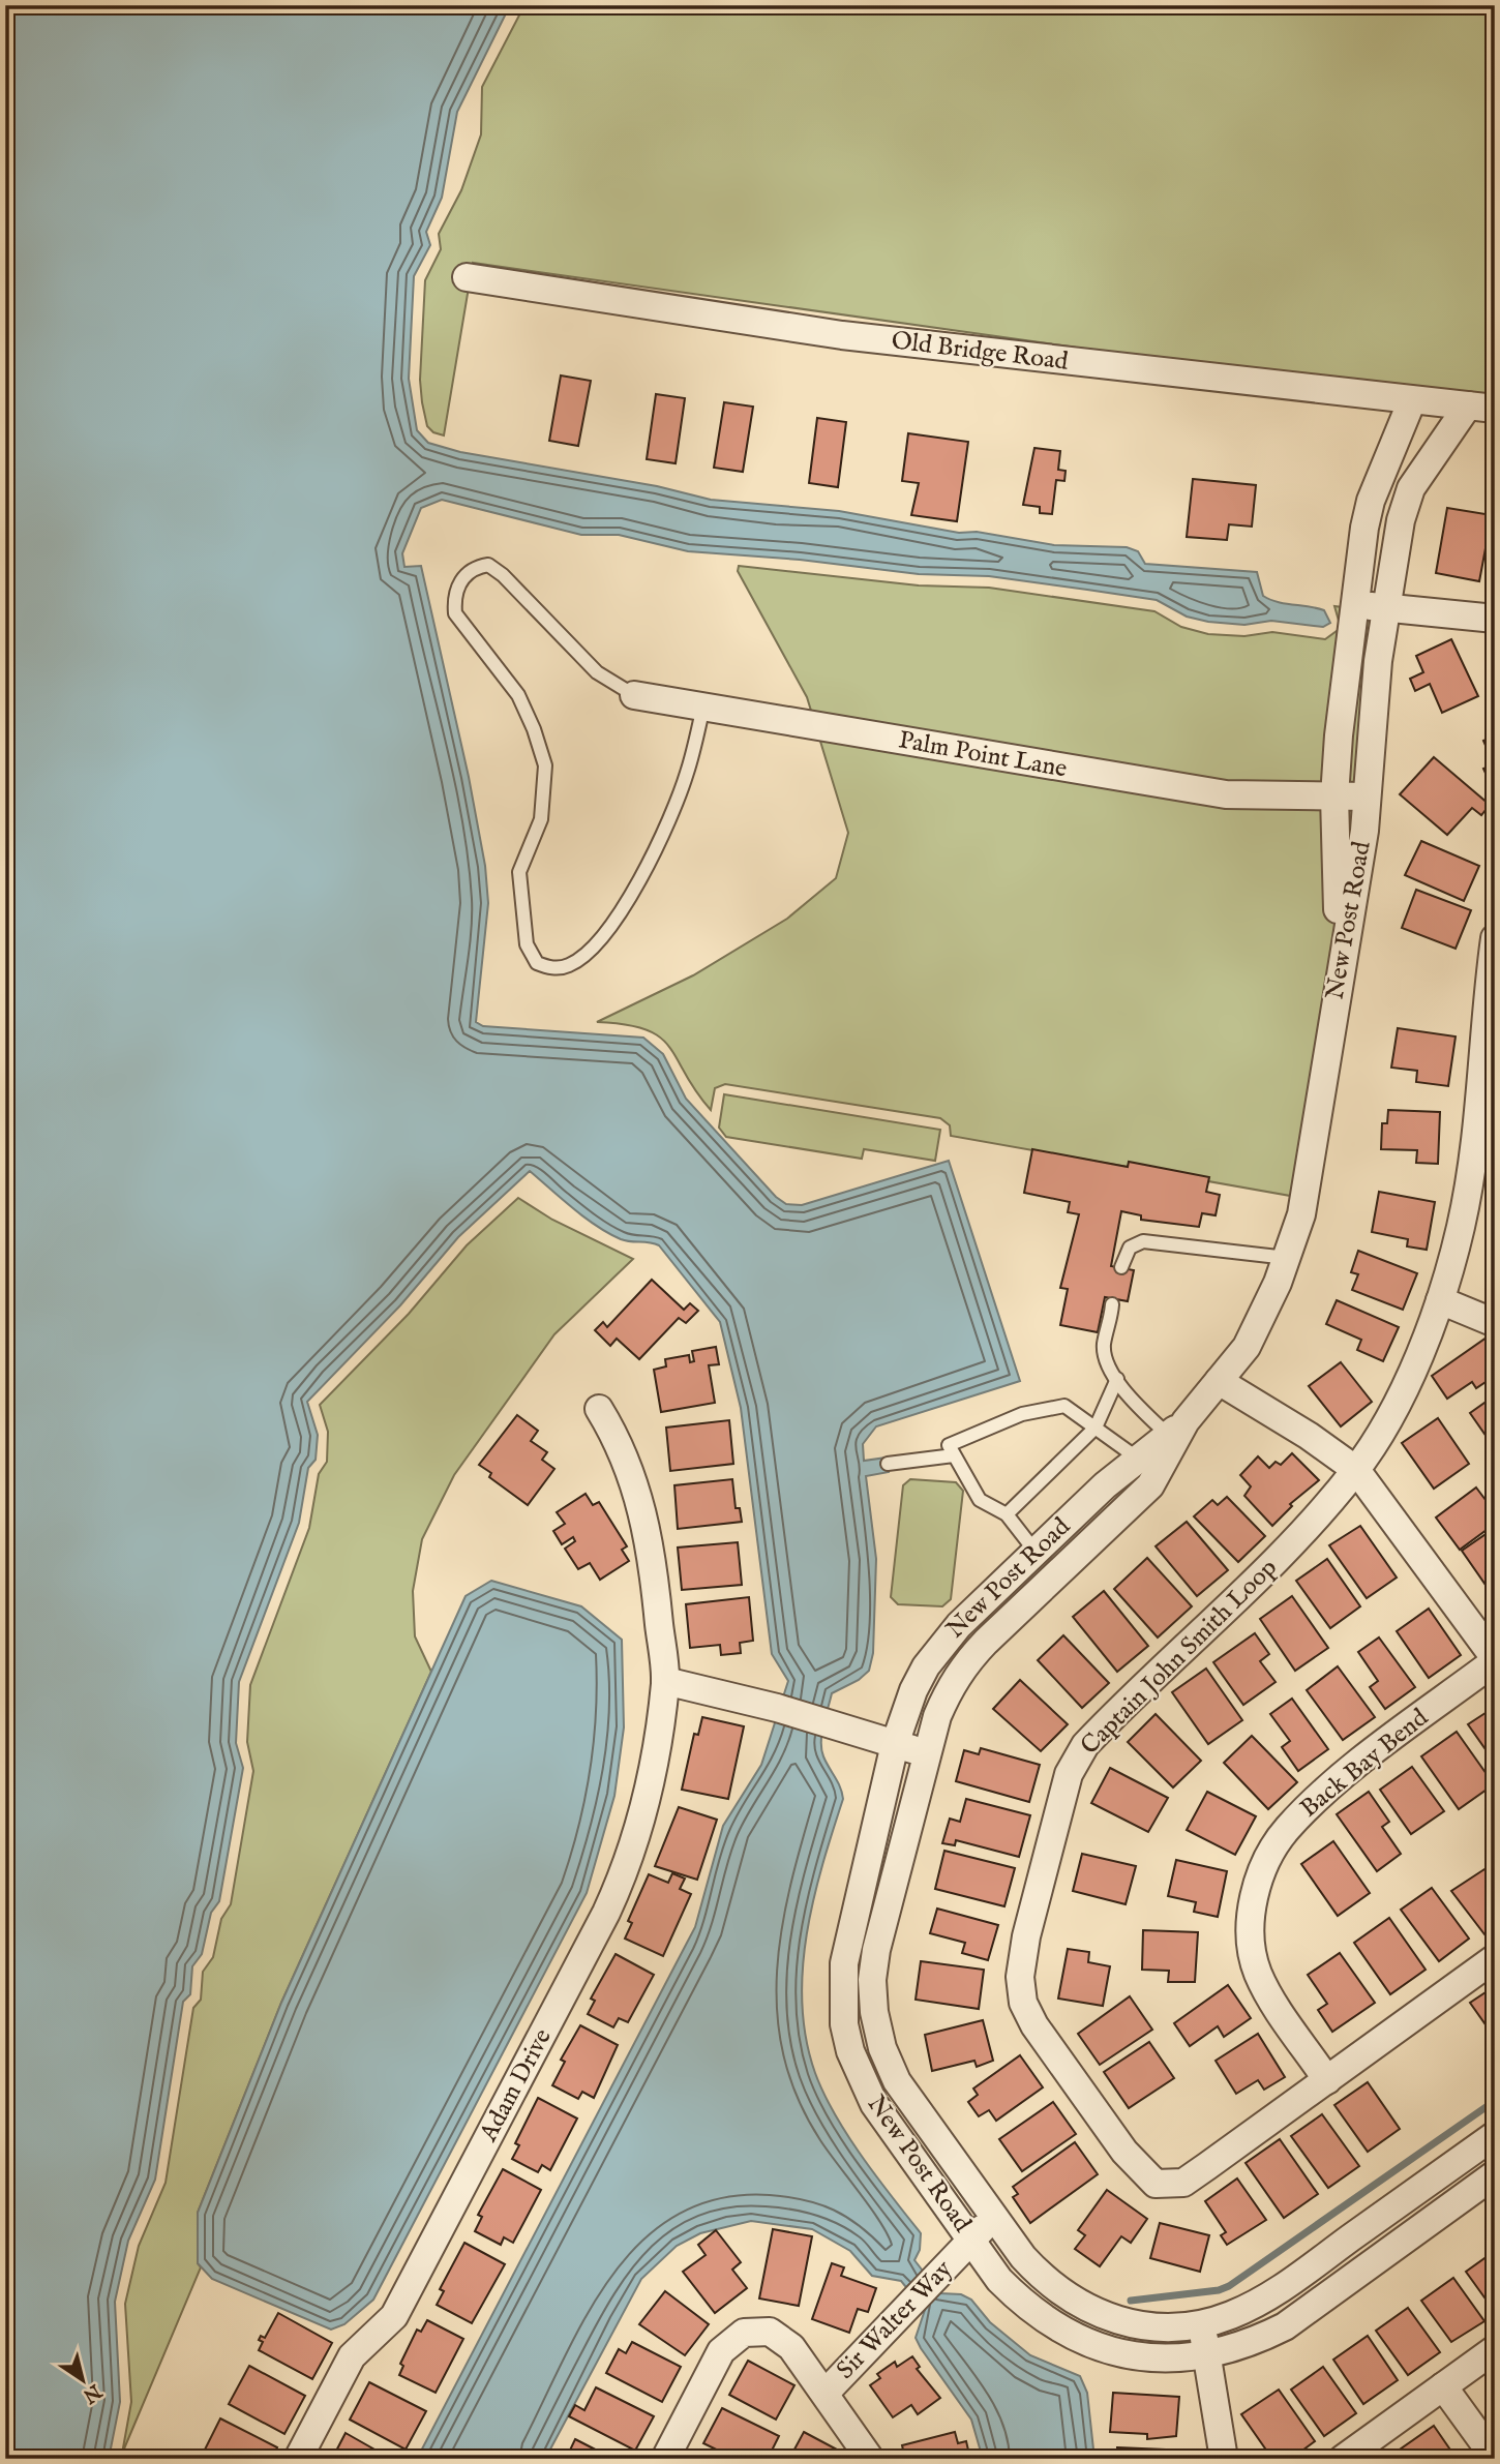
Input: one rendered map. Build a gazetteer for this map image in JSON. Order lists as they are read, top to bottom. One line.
{"streets":{"street":["Old Bridge Road","Palm Point Lane","New Post Road","Captain John Smith Loop","Back Bay Bend","Adam Drive","Sir Walter Way"]},"crossings":[["Old Bridge Road","New Post Road"],["Palm Point Lane","New Post Road"],["New Post Road","Sir Walter Way"],["Captain John Smith Loop","Back Bay Bend"]],"north":"bottom right"}
